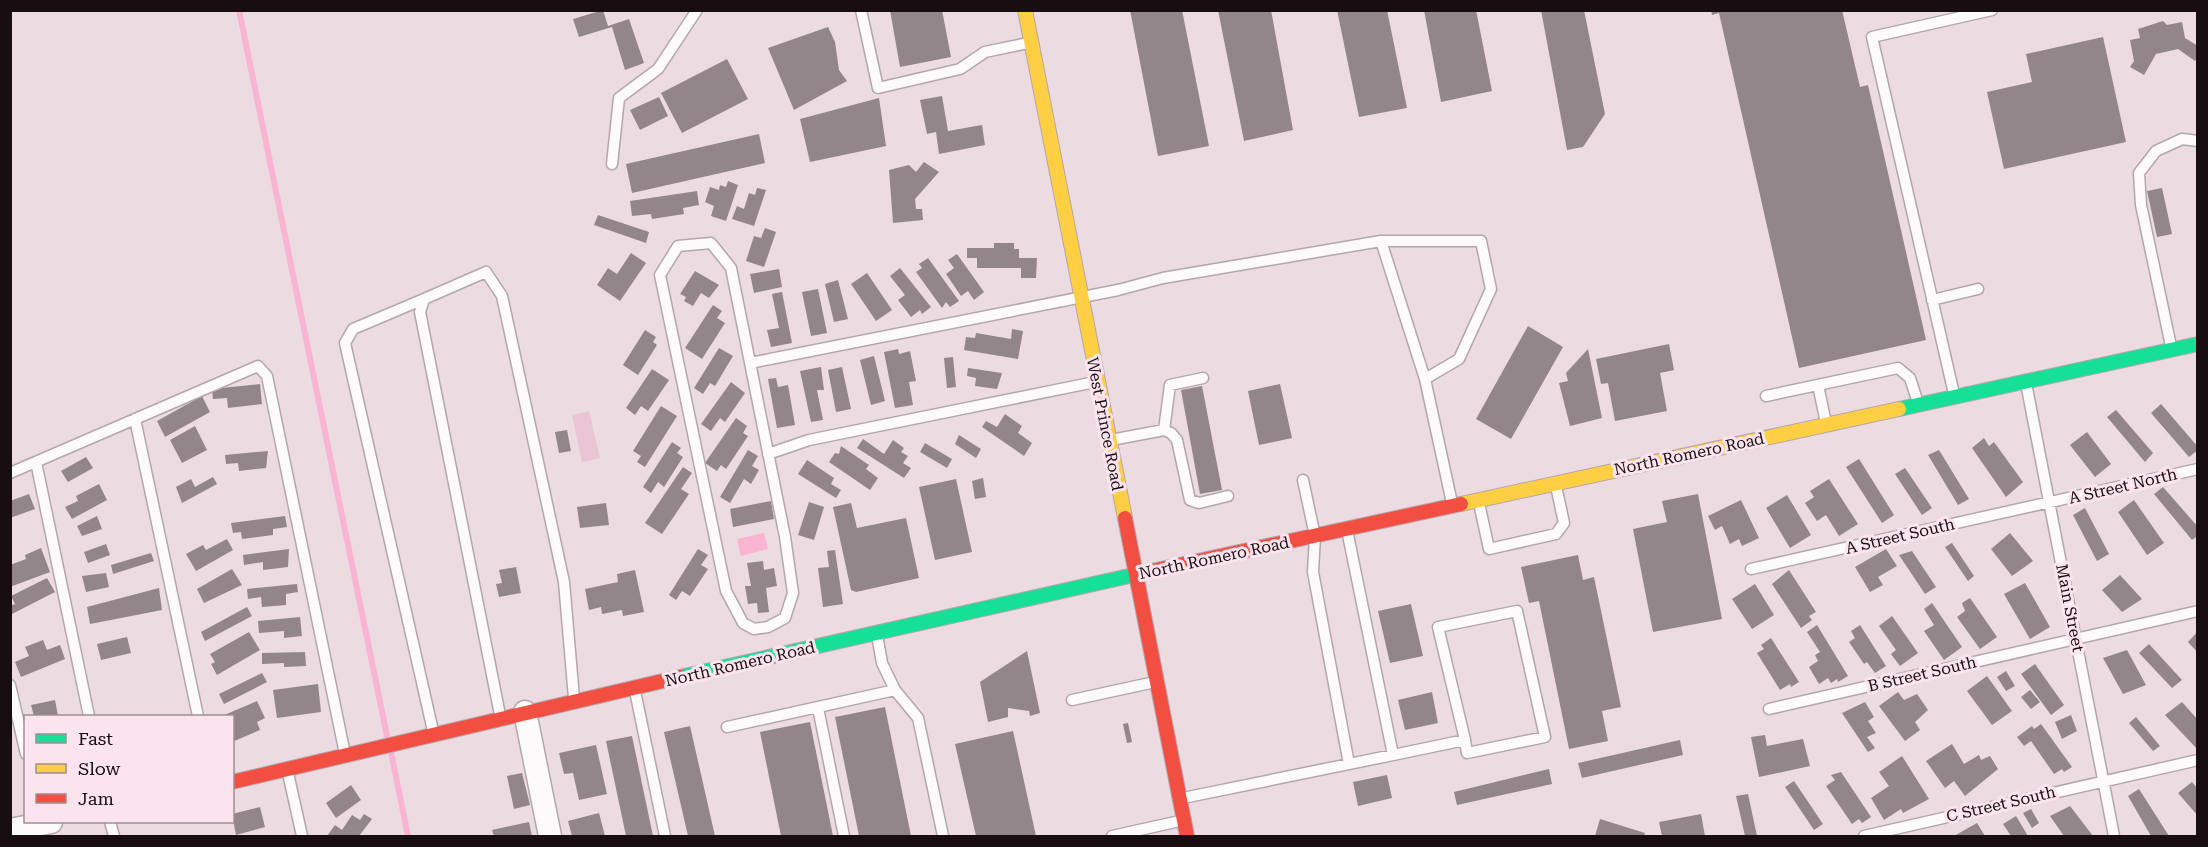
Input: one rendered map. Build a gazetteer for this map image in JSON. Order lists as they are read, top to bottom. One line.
{"streets":{"street":["West Prince Road","North Romero Road"],"lane":["A Street North","A Street South","Main Street","B Street South","C Street South"]},"crossings":[["West Prince Road","North Romero Road"],["North Romero Road","Main Street"],["A Street North","A Street South"],["A Street North","Main Street"],["A Street South","Main Street"],["Main Street","B Street South"],["Main Street","C Street South"]],"legend":["Fast","Slow","Jam"]}
